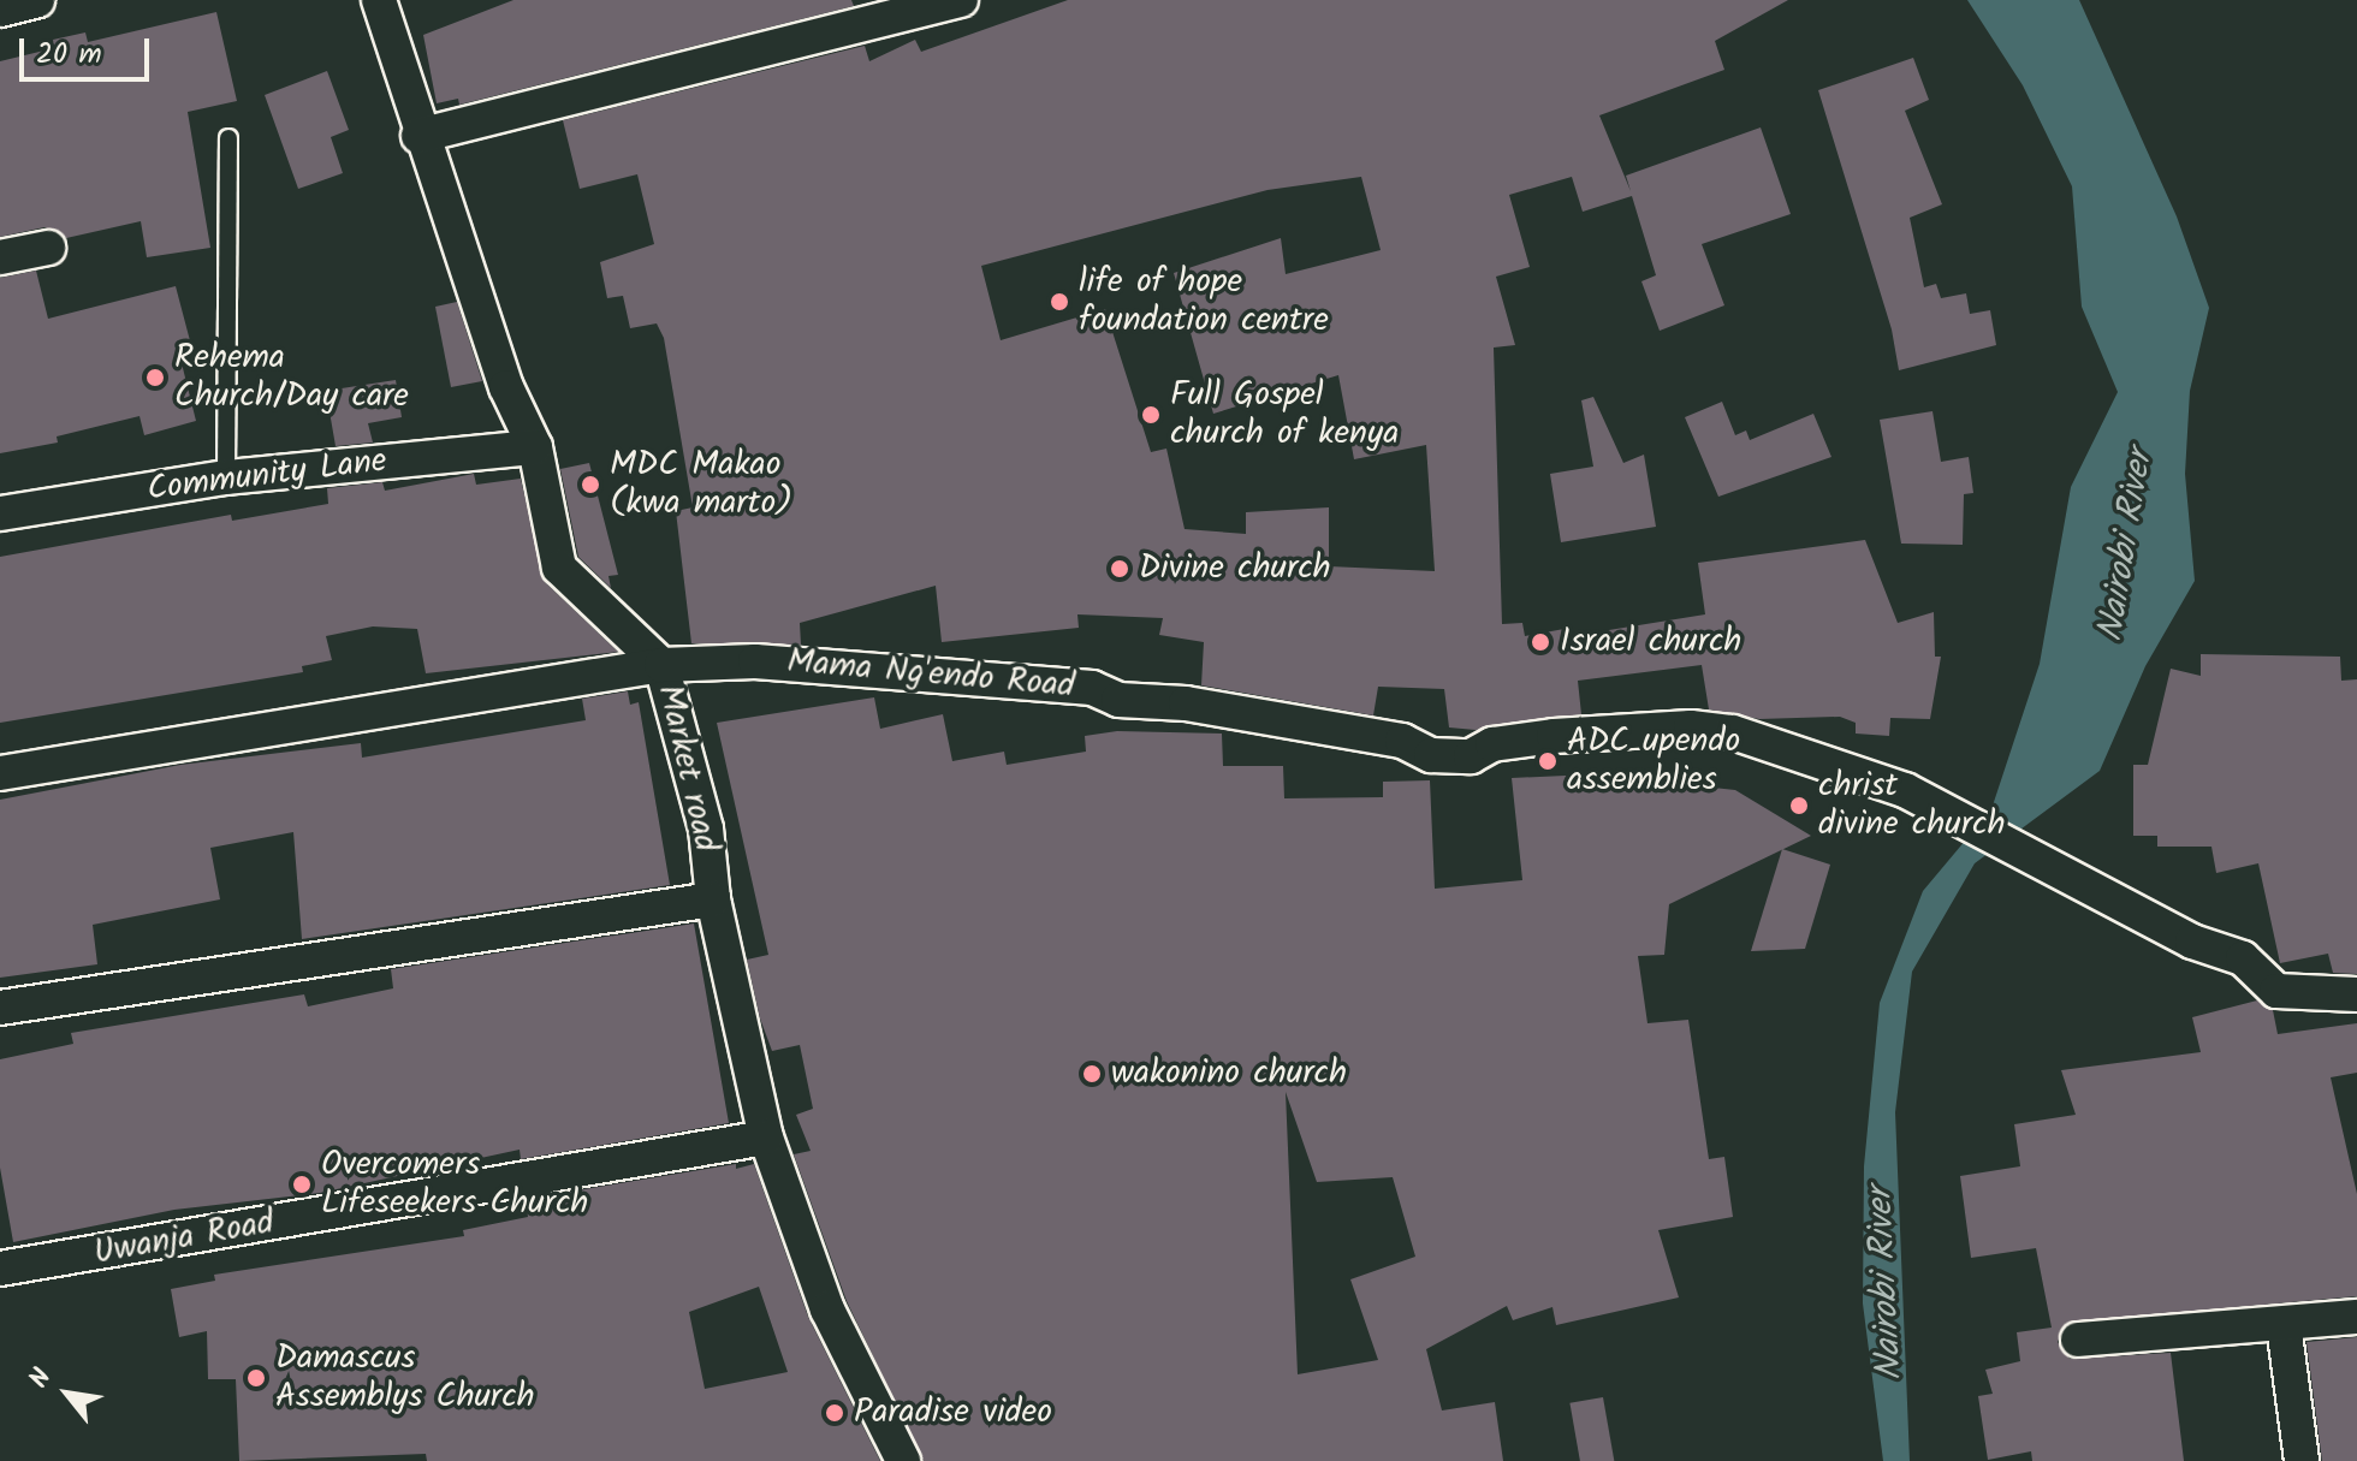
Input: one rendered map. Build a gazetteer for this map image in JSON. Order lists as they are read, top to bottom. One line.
{"streets":{"street":["Community Lane","Mama Ng'endo Road","Market road","Uwanja Road"]},"crossings":[["Community Lane","Market road"],["Mama Ng'endo Road","Market road"],["Market road","Uwanja Road"]],"water":["Nairobi River"],"places":["life of hope foundation centre","Rehema Church/Day care","Full Gospel church of kenya","MDC Makao (kwa marto)","Divine church","Israel church","ADC upendo assemblies","christ divine church","wakonino church","Overcomers Lifeseekers Church","Damascus Assemblys Church","Paradise video"],"scale_bar":"20 m","north":"top left"}
